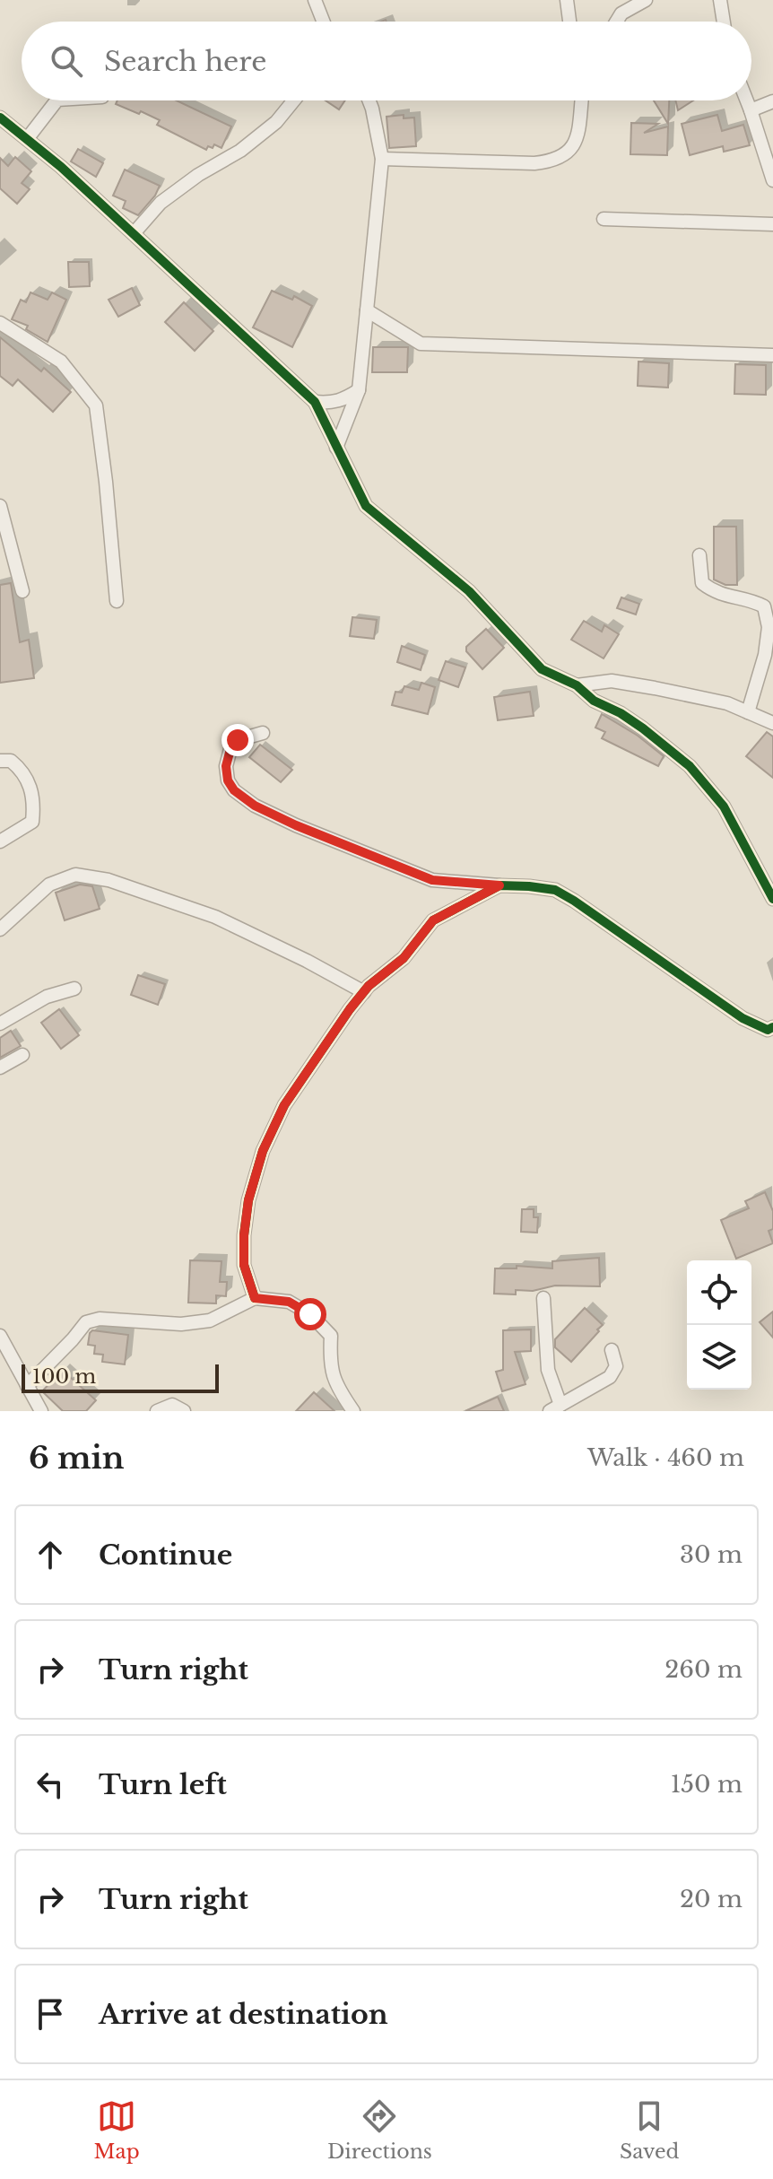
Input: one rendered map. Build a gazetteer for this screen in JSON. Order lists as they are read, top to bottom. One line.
{"scale_bar":"100 m","page":{"search":"Search here","scale":"100 m","heading":["6 min","Walk · 460 m"],"list":[["Continue","30 m"],["Turn right","260 m"],["Turn left","150 m"],["Turn right","20 m"],"Arrive at destination"],"nav":["Map","Directions","Saved"]}}
